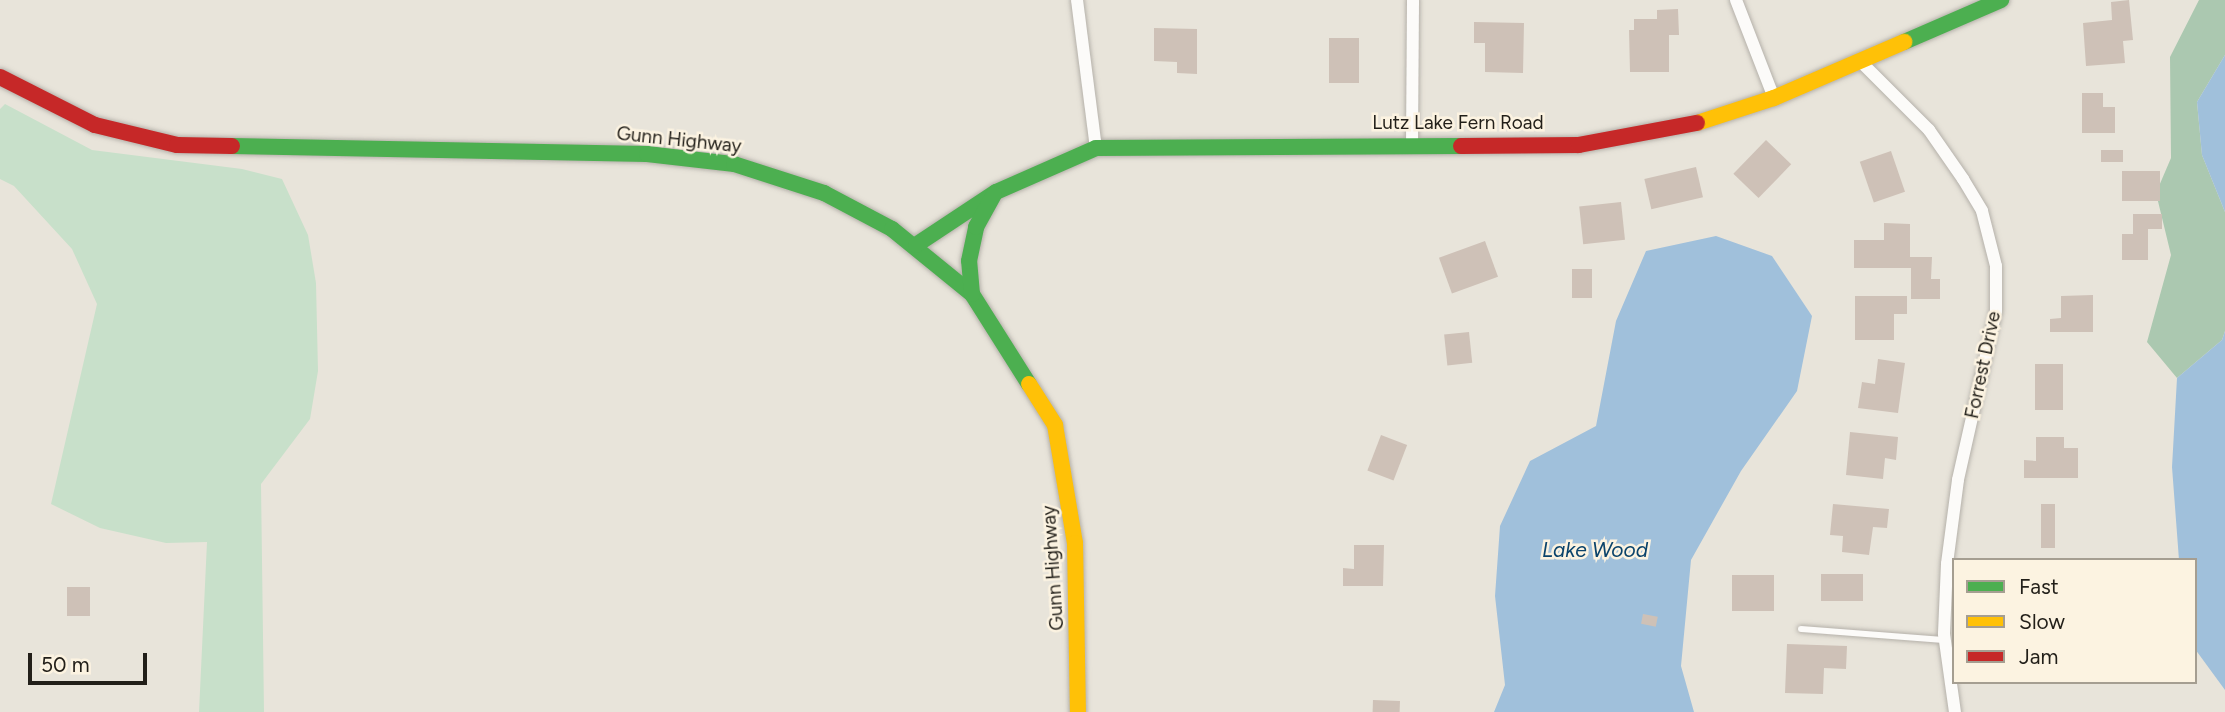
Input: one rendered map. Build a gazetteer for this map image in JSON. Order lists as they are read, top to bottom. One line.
{"streets":{"main road":["Lutz Lake Fern Road","Gunn Highway"],"street":["Forrest Drive"]},"crossings":[["Lutz Lake Fern Road","Gunn Highway"],["Lutz Lake Fern Road","Forrest Drive"]],"water":["Lake Wood"],"legend":["Fast","Slow","Jam"],"scale_bar":"50 m"}
